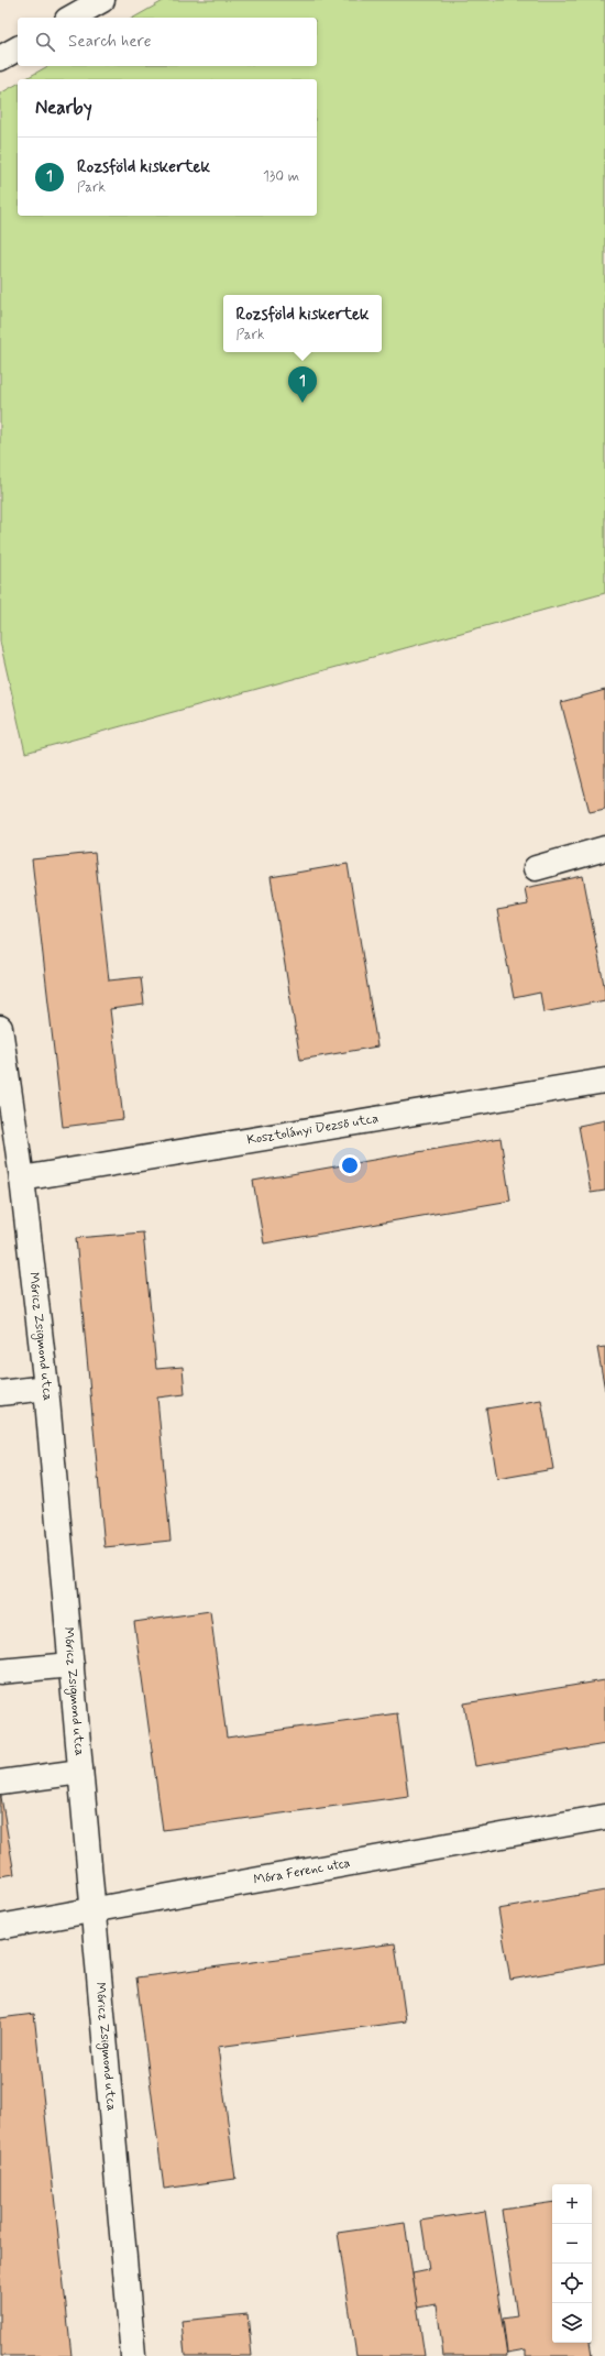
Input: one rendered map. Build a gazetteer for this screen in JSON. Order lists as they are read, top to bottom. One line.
{"streets":{"street":["Kosztolányi Dezső utca","Móricz Zsigmond utca","Móra Ferenc utca"]},"crossings":[["Kosztolányi Dezső utca","Móricz Zsigmond utca"],["Móricz Zsigmond utca","Móra Ferenc utca"]],"page":{"search":"Search here","heading":"Nearby","list":[{"mark":"1","name":"Rozsföld kiskertek","note":"Park","value":"130 m"}],"popup":["Rozsföld kiskertek","Park"],"pins":"1","map_buttons":["+","−"]}}
